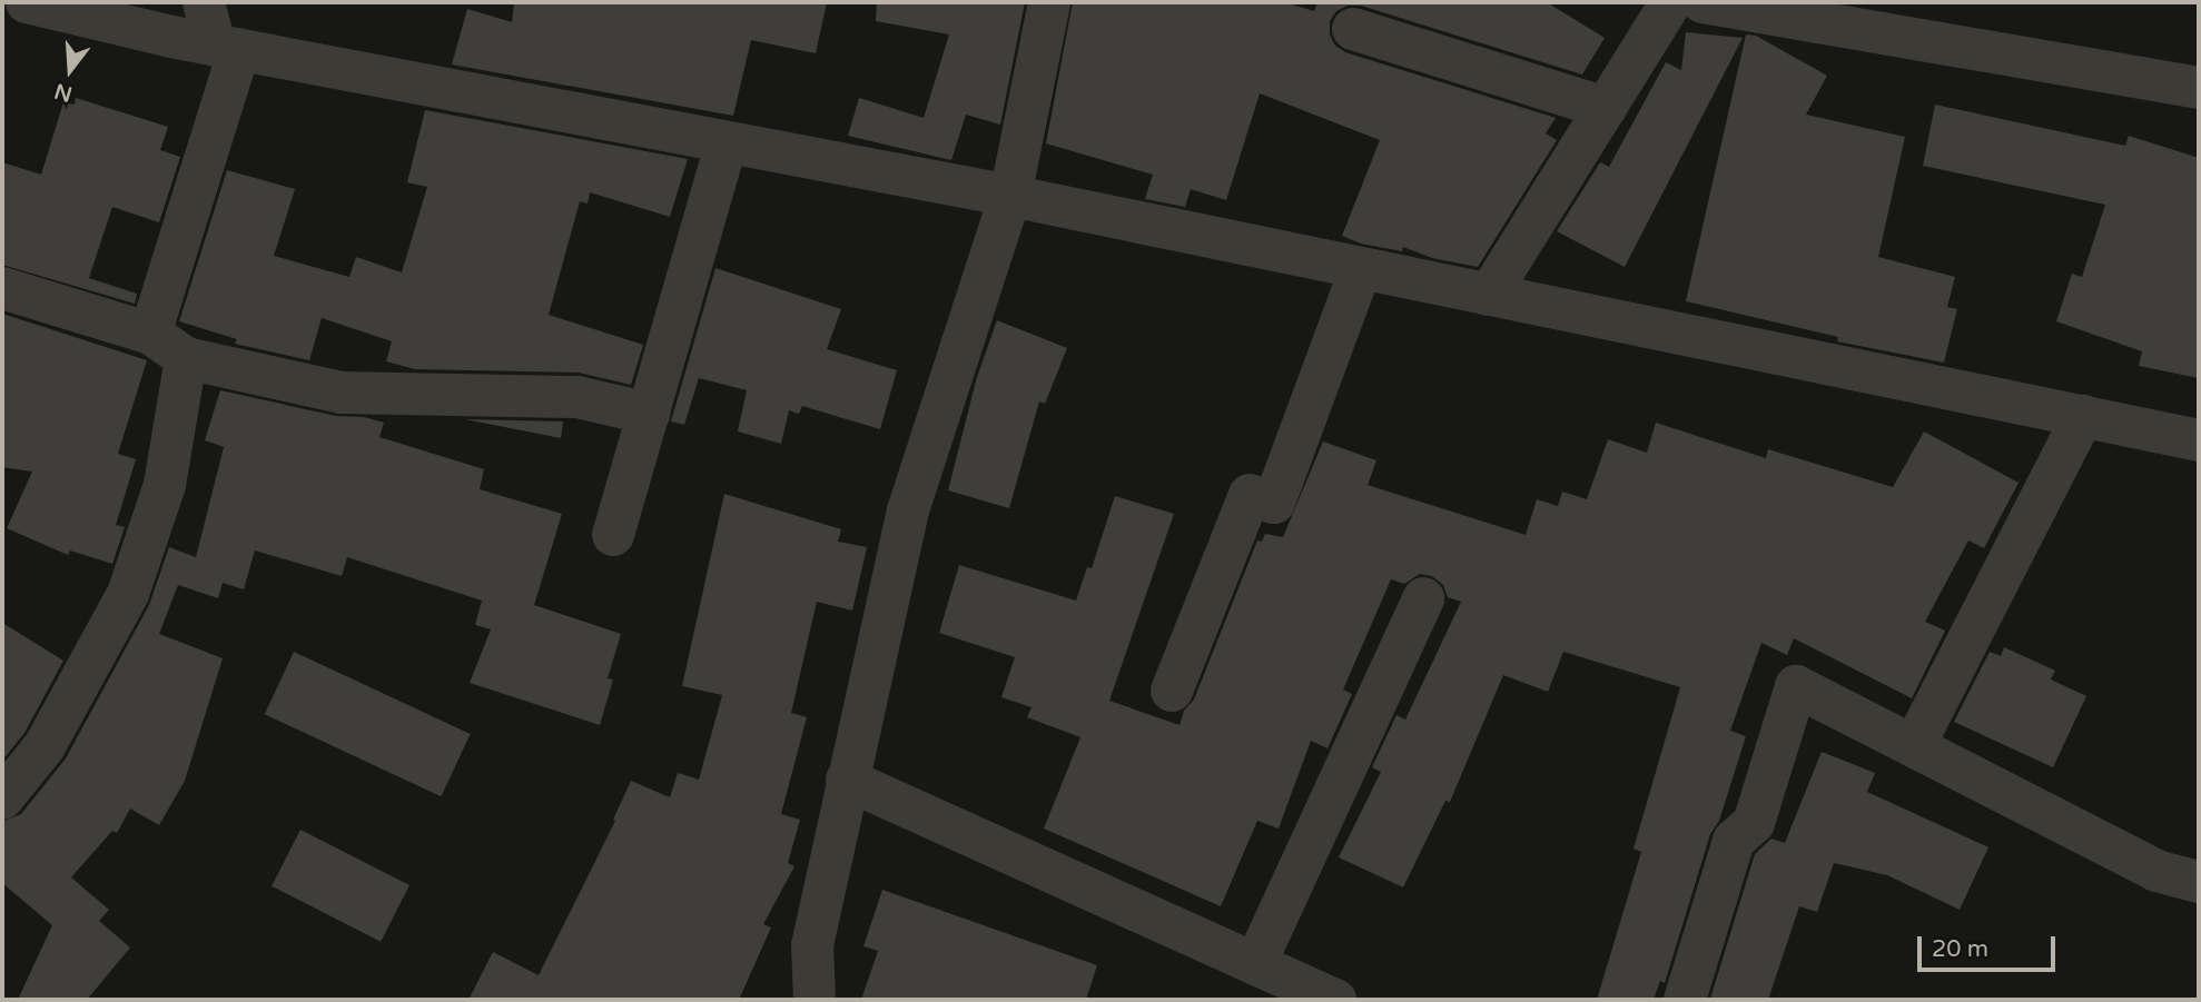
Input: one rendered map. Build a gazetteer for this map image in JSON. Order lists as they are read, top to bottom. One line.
{"scale_bar":"20 m","north":"bottom"}
